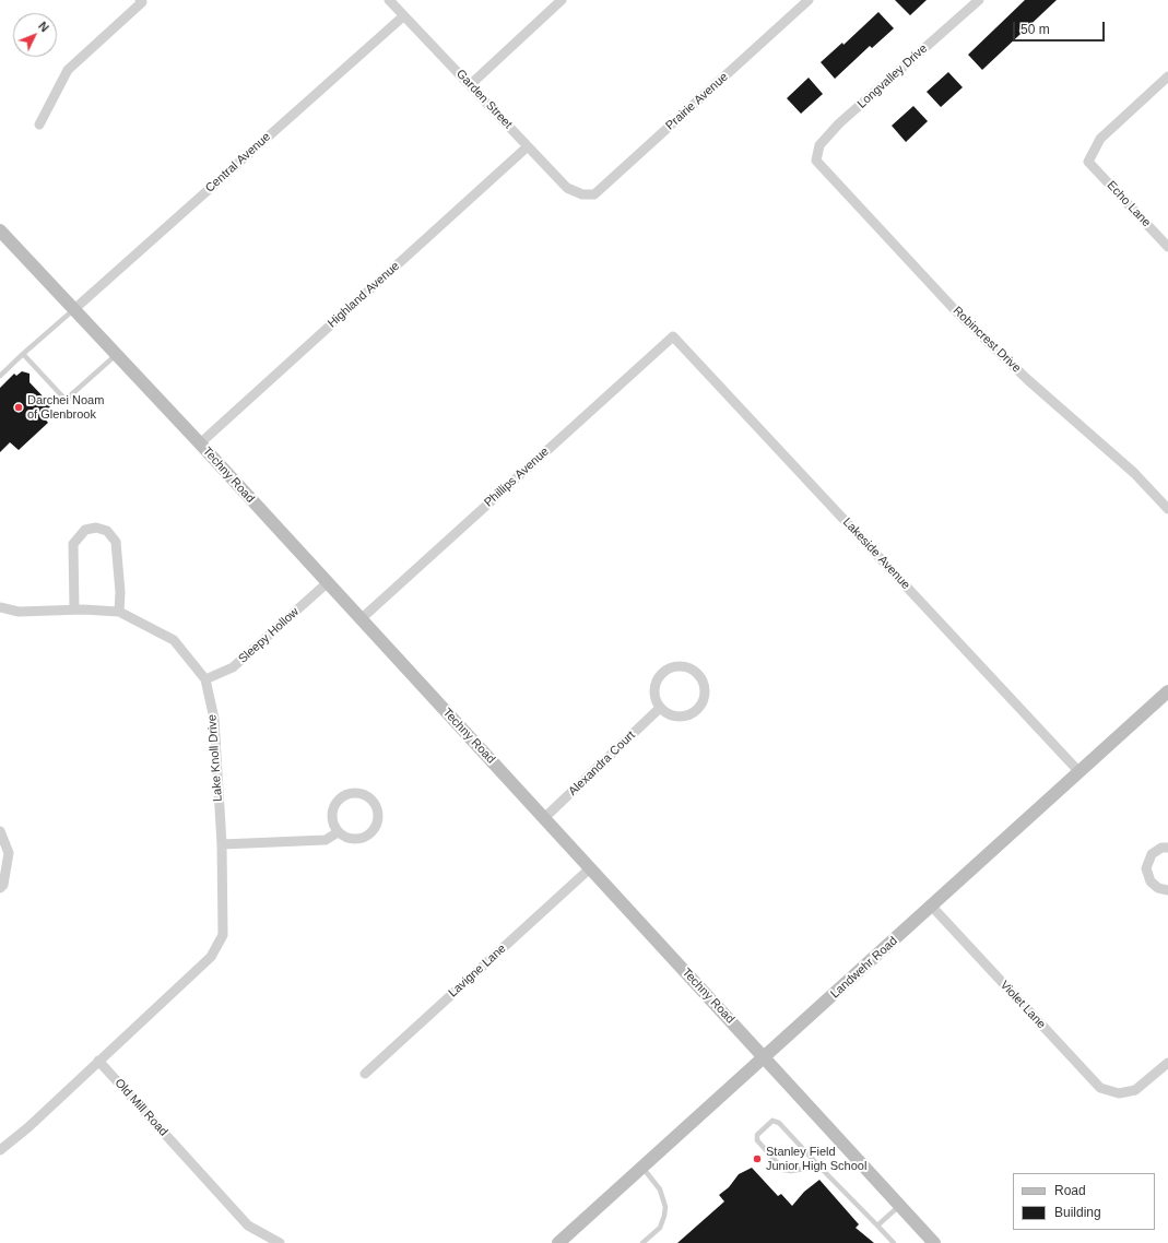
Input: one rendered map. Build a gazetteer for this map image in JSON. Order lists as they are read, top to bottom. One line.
{"streets":{"main road":["Techny Road","Landwehr Road"],"street":["Longvalley Drive","Garden Street","Prairie Avenue","Central Avenue","Echo Lane","Highland Avenue","Robincrest Drive","Phillips Avenue","Lakeside Avenue","Sleepy Hollow","Lake Knoll Drive","Alexandra Court","Lavigne Lane","Violet Lane","Old Mill Road"]},"crossings":[["Longvalley Drive","Robincrest Drive"],["Garden Street","Prairie Avenue"],["Garden Street","Central Avenue"],["Garden Street","Highland Avenue"],["Central Avenue","Techny Road"],["Highland Avenue","Techny Road"],["Techny Road","Phillips Avenue"],["Techny Road","Sleepy Hollow"],["Techny Road","Alexandra Court"],["Techny Road","Landwehr Road"],["Techny Road","Lavigne Lane"],["Phillips Avenue","Lakeside Avenue"],["Lakeside Avenue","Landwehr Road"],["Sleepy Hollow","Lake Knoll Drive"],["Lake Knoll Drive","Old Mill Road"],["Landwehr Road","Violet Lane"]],"places":["Darchei Noam of Glenbrook","Stanley Field Junior High School"],"legend":["Road","Building"],"scale_bar":"50 m","north":"top right"}
